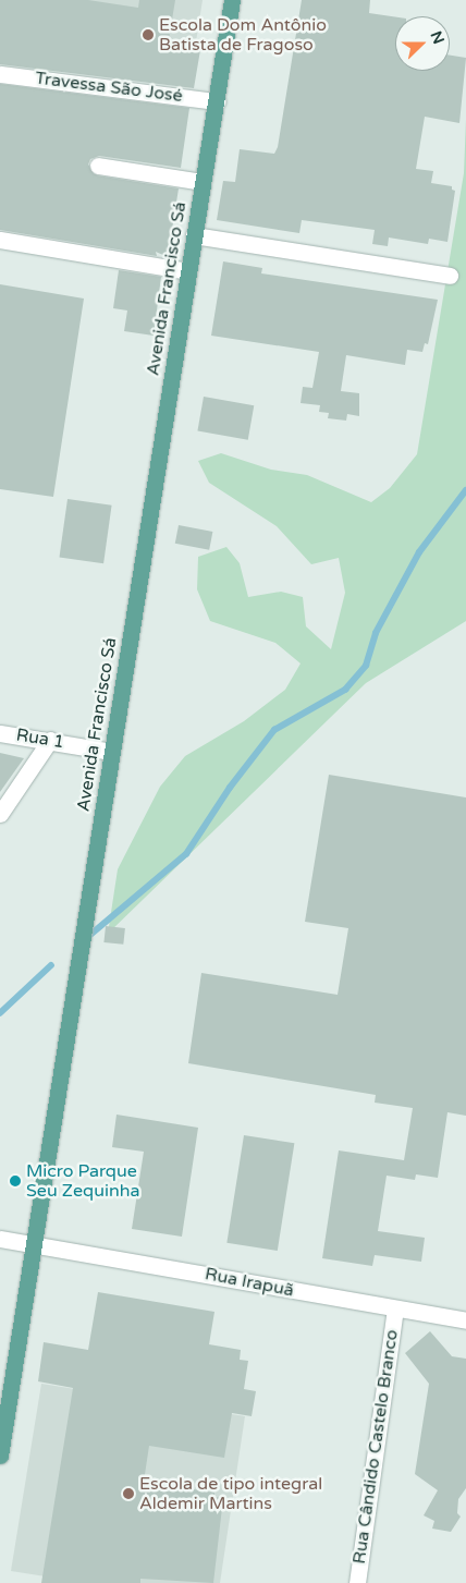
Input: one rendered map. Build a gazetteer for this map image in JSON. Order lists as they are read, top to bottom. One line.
{"streets":{"main road":["Avenida Francisco Sá"],"street":["Travessa São José","Rua 1","Rua Irapuã","Rua Cândido Castelo Branco"]},"crossings":[["Travessa São José","Avenida Francisco Sá"],["Avenida Francisco Sá","Rua 1"],["Avenida Francisco Sá","Rua Irapuã"],["Rua Irapuã","Rua Cândido Castelo Branco"]],"places":["Escola Dom Antônio Batista de Fragoso","Micro Parque Seu Zequinha","Escola de tipo integral Aldemir Martins"],"north":"right"}
